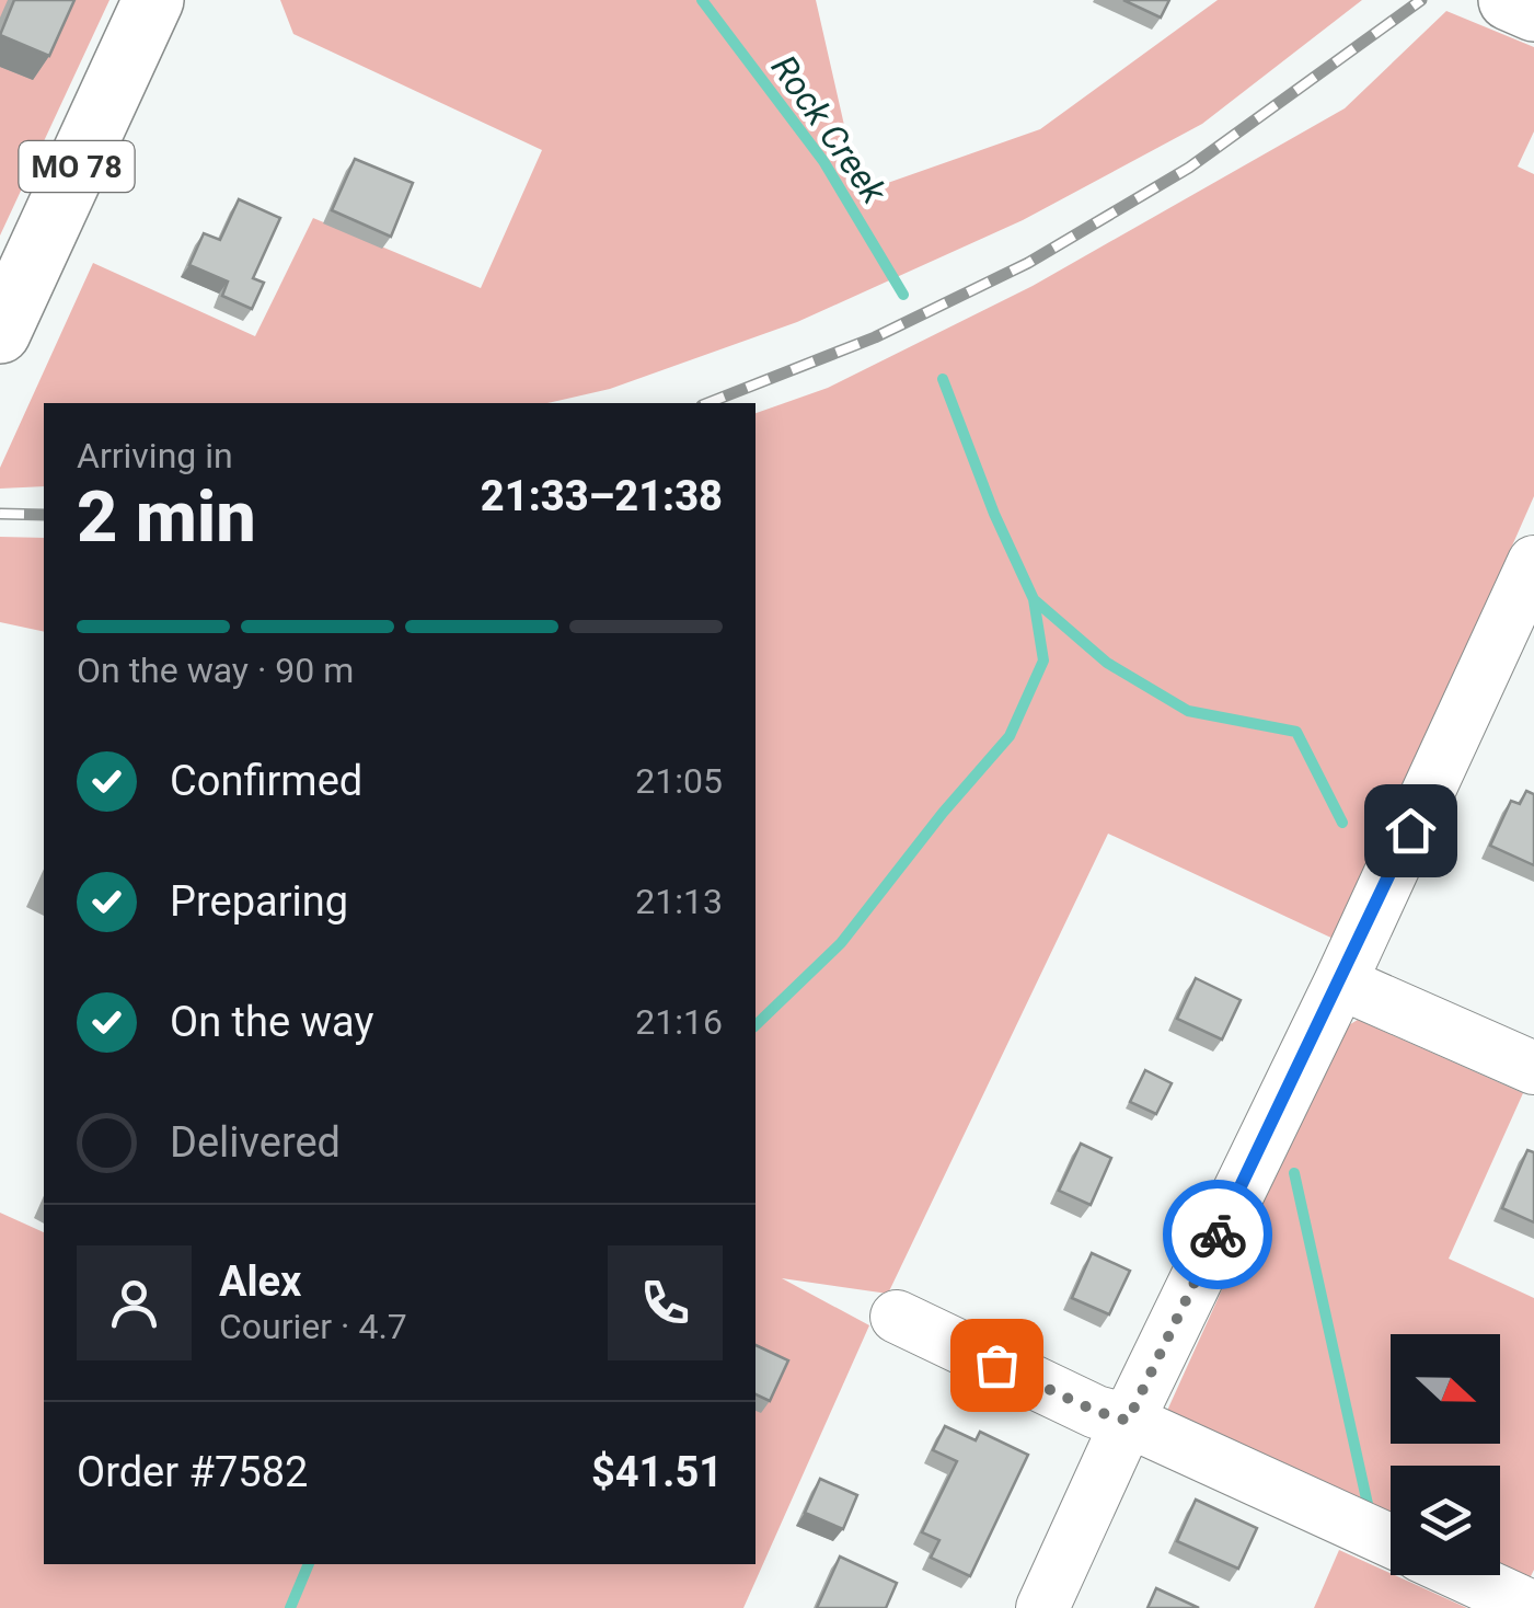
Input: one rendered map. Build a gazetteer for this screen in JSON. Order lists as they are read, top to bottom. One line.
{"streets":{"main road":["MO 78"]},"water":["Rock Creek"],"north":"right","page":{"heading":["2 min","Arriving in","21:33–21:38"],"panel":["Alex","Courier · 4.7","Order #7582","$41.51"],"bar":"On the way · 90 m","list":[["Confirmed","21:05"],["Preparing","21:13"],["On the way","21:16"],"Delivered"]}}
